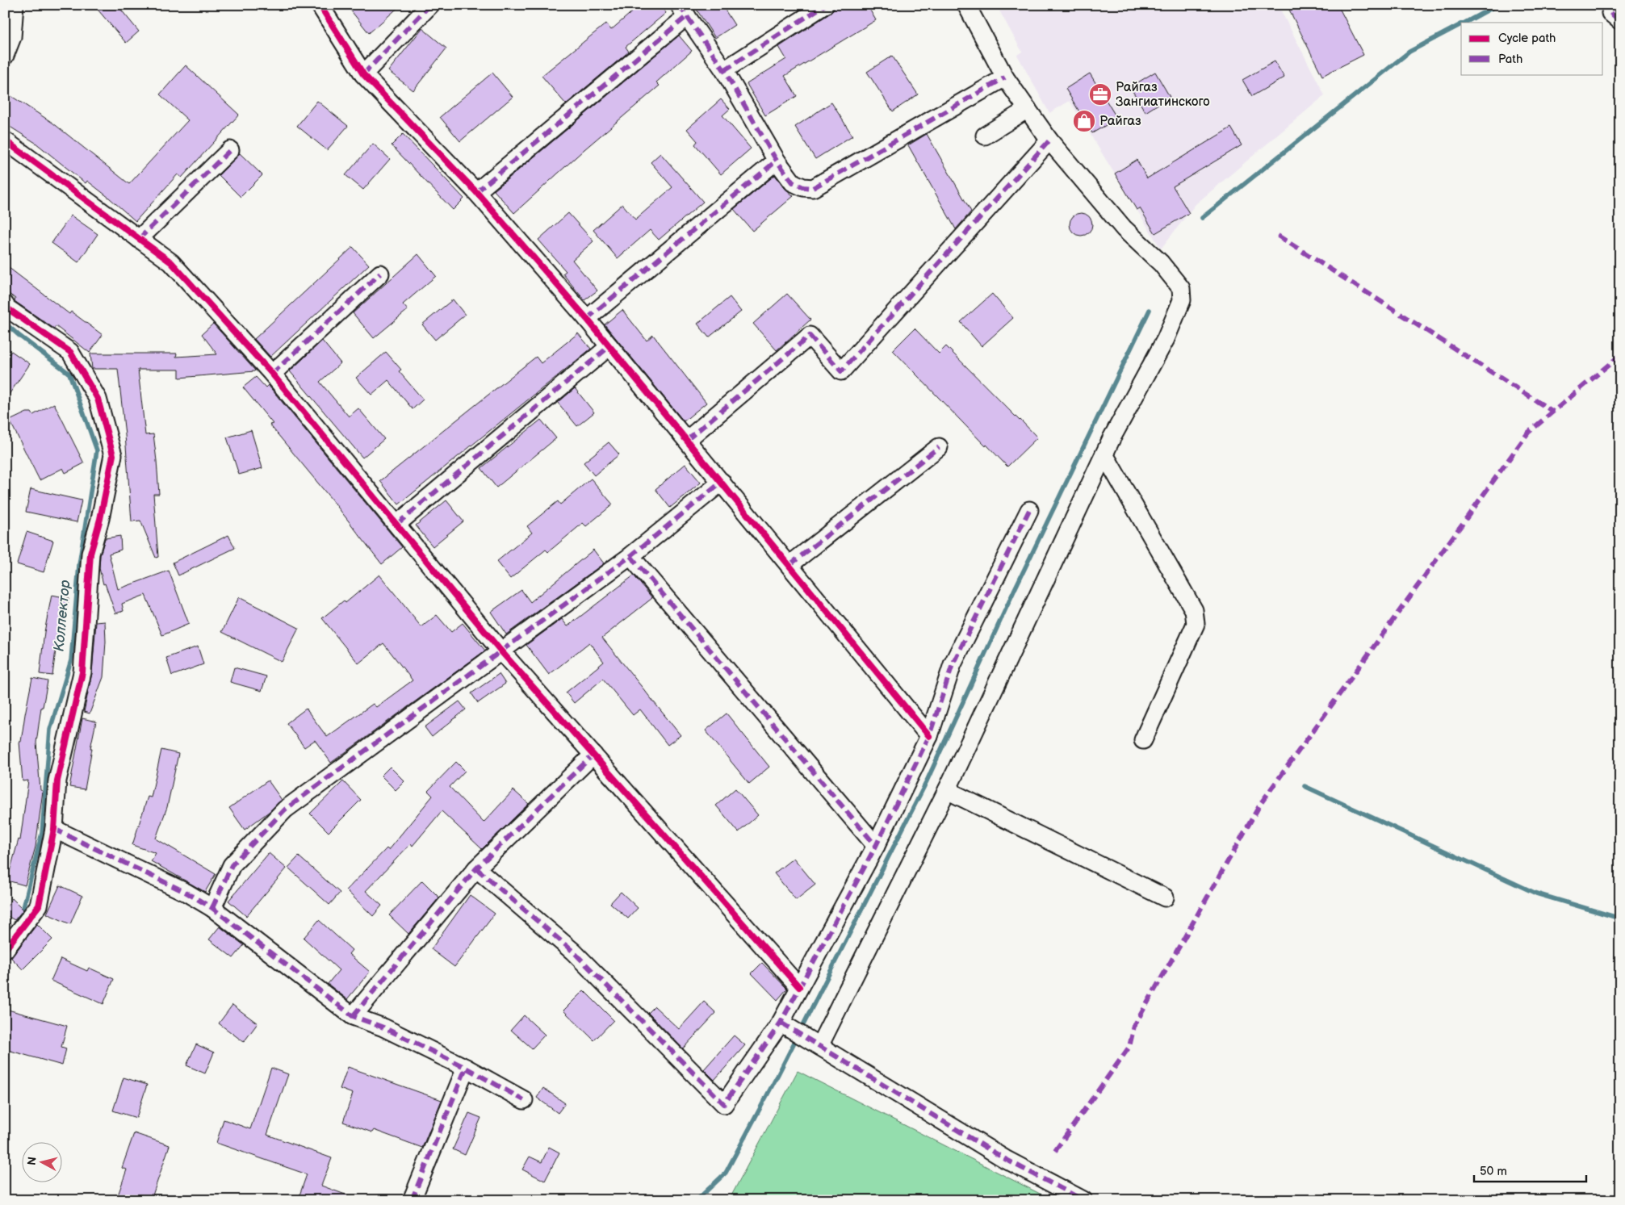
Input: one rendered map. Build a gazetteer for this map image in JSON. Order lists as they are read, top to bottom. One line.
{"water":["Коллектор"],"places":{"office":["Райгаз Зангиатинского"],"shop":["Райгаз"]},"legend":["Cycle path","Path"],"scale_bar":"50 m","north":"left"}
